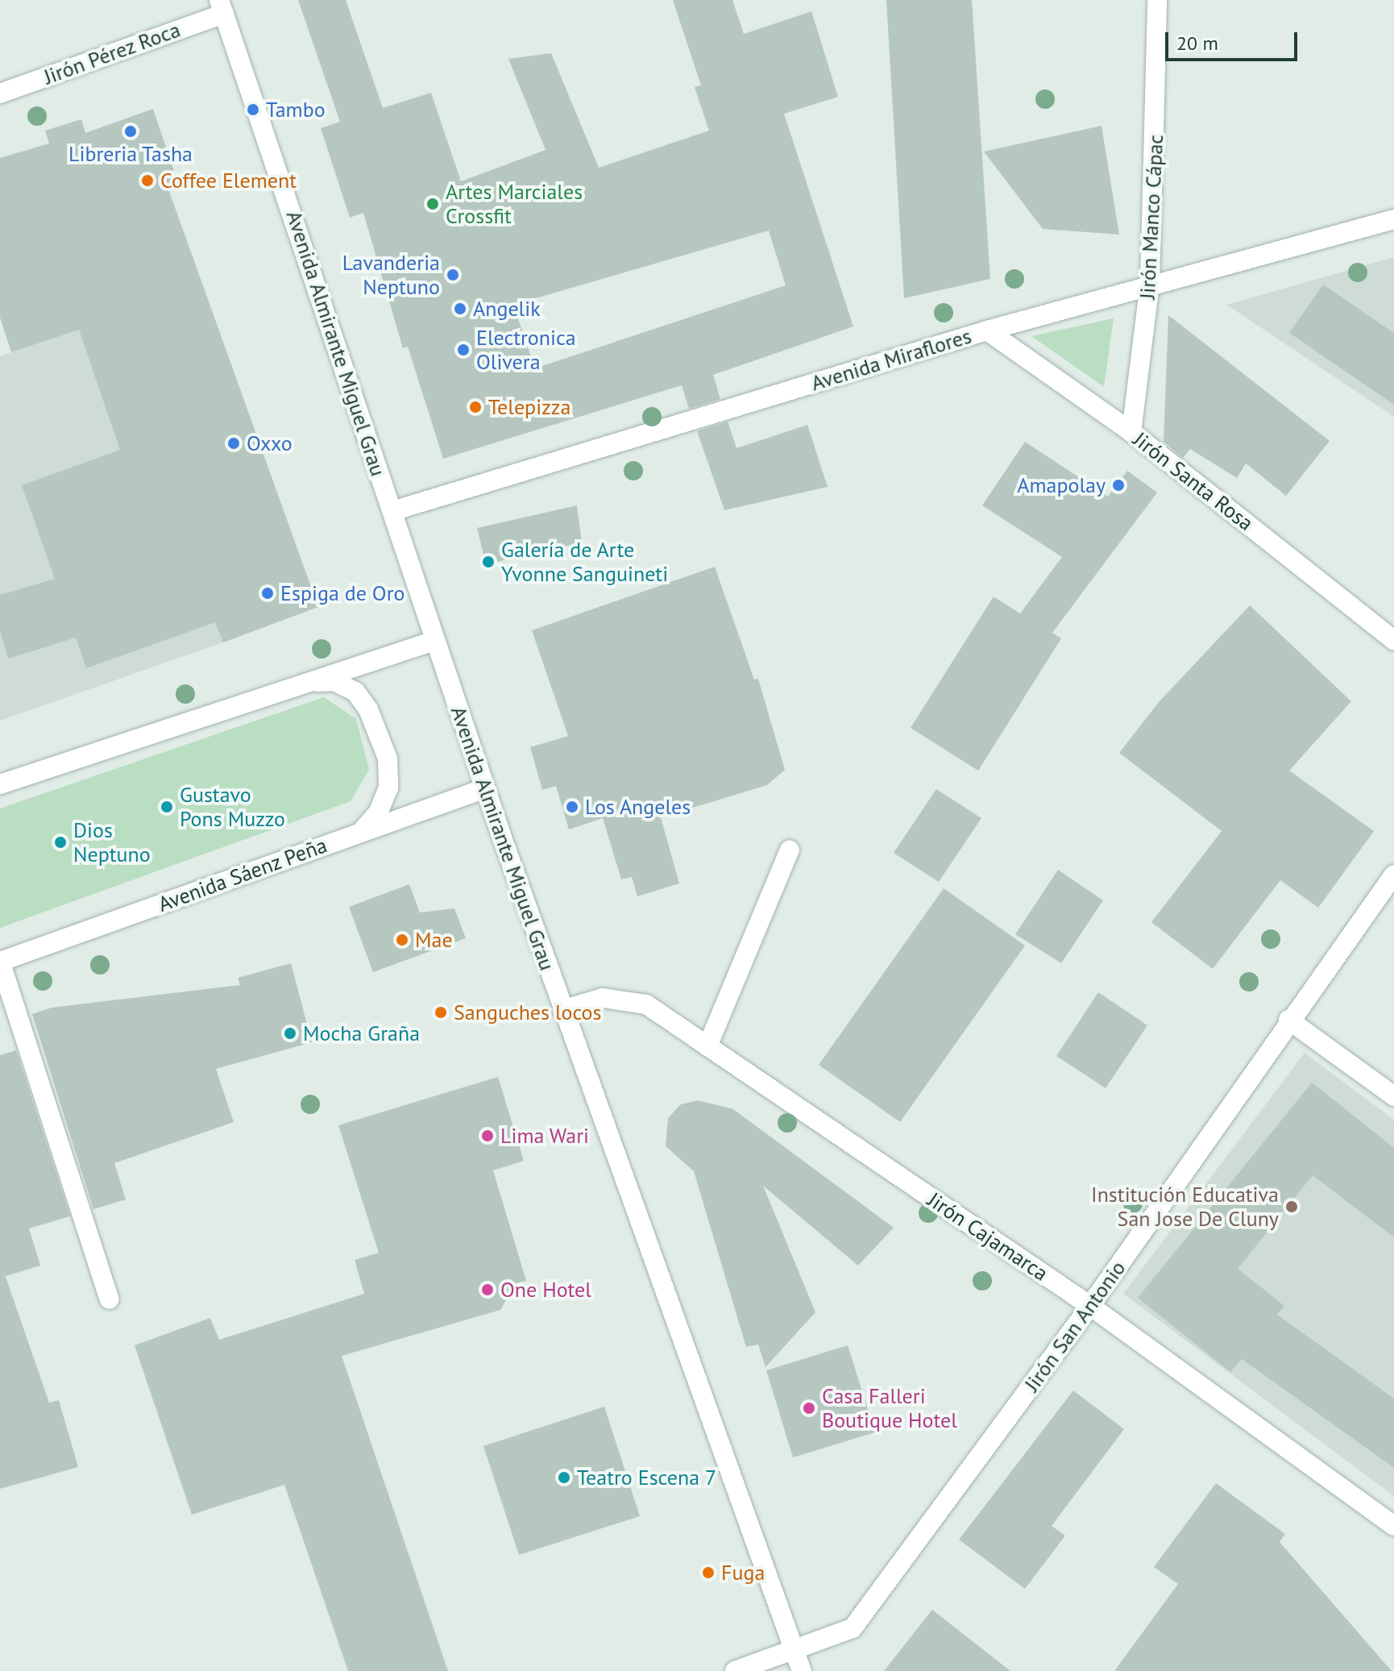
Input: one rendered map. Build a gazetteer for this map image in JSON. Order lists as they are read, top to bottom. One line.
{"streets":{"street":["Jirón Pérez Roca","Jirón Manco Cápac","Avenida Almirante Miguel Grau","Avenida Miraflores","Jirón Santa Rosa","Avenida Sáenz Peña","Jirón Cajamarca","Jirón San Antonio"]},"crossings":[["Jirón Pérez Roca","Avenida Almirante Miguel Grau"],["Jirón Manco Cápac","Avenida Miraflores"],["Jirón Manco Cápac","Jirón Santa Rosa"],["Avenida Almirante Miguel Grau","Avenida Miraflores"],["Avenida Almirante Miguel Grau","Avenida Sáenz Peña"],["Avenida Almirante Miguel Grau","Jirón Cajamarca"],["Avenida Almirante Miguel Grau","Jirón San Antonio"],["Avenida Miraflores","Jirón Santa Rosa"],["Jirón Cajamarca","Jirón San Antonio"]],"places":["Tambo","Libreria Tasha","Coffee Element","Artes Marciales Crossfit","Lavanderia Neptuno","Angelik","Electronica Olivera","Telepizza","Oxxo","Amapolay","Galería de Arte Yvonne Sanguineti","Espiga de Oro","Gustavo Pons Muzzo","Los Angeles","Dios Neptuno","Mae","Sanguches locos","Mocha Graña","Lima Wari","Institución Educativa San Jose De Cluny","One Hotel","Casa Falleri Boutique Hotel","Teatro Escena 7","Fuga"],"scale_bar":"20 m"}
